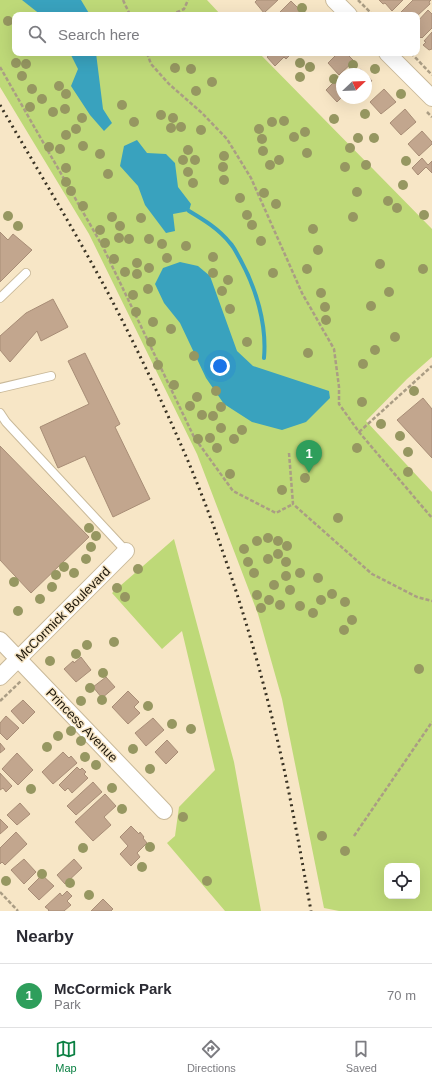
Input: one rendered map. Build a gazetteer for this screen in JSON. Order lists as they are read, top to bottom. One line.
{"streets":{"street":["McCormick Boulevard","Princess Avenue"]},"crossings":[["McCormick Boulevard","Princess Avenue"]],"north":"top right","page":{"search":"Search here","pins":"1","heading":"Nearby","list":[{"mark":"1","name":"McCormick Park","note":"Park","value":"70 m"}],"nav":["Map","Directions","Saved"]}}
